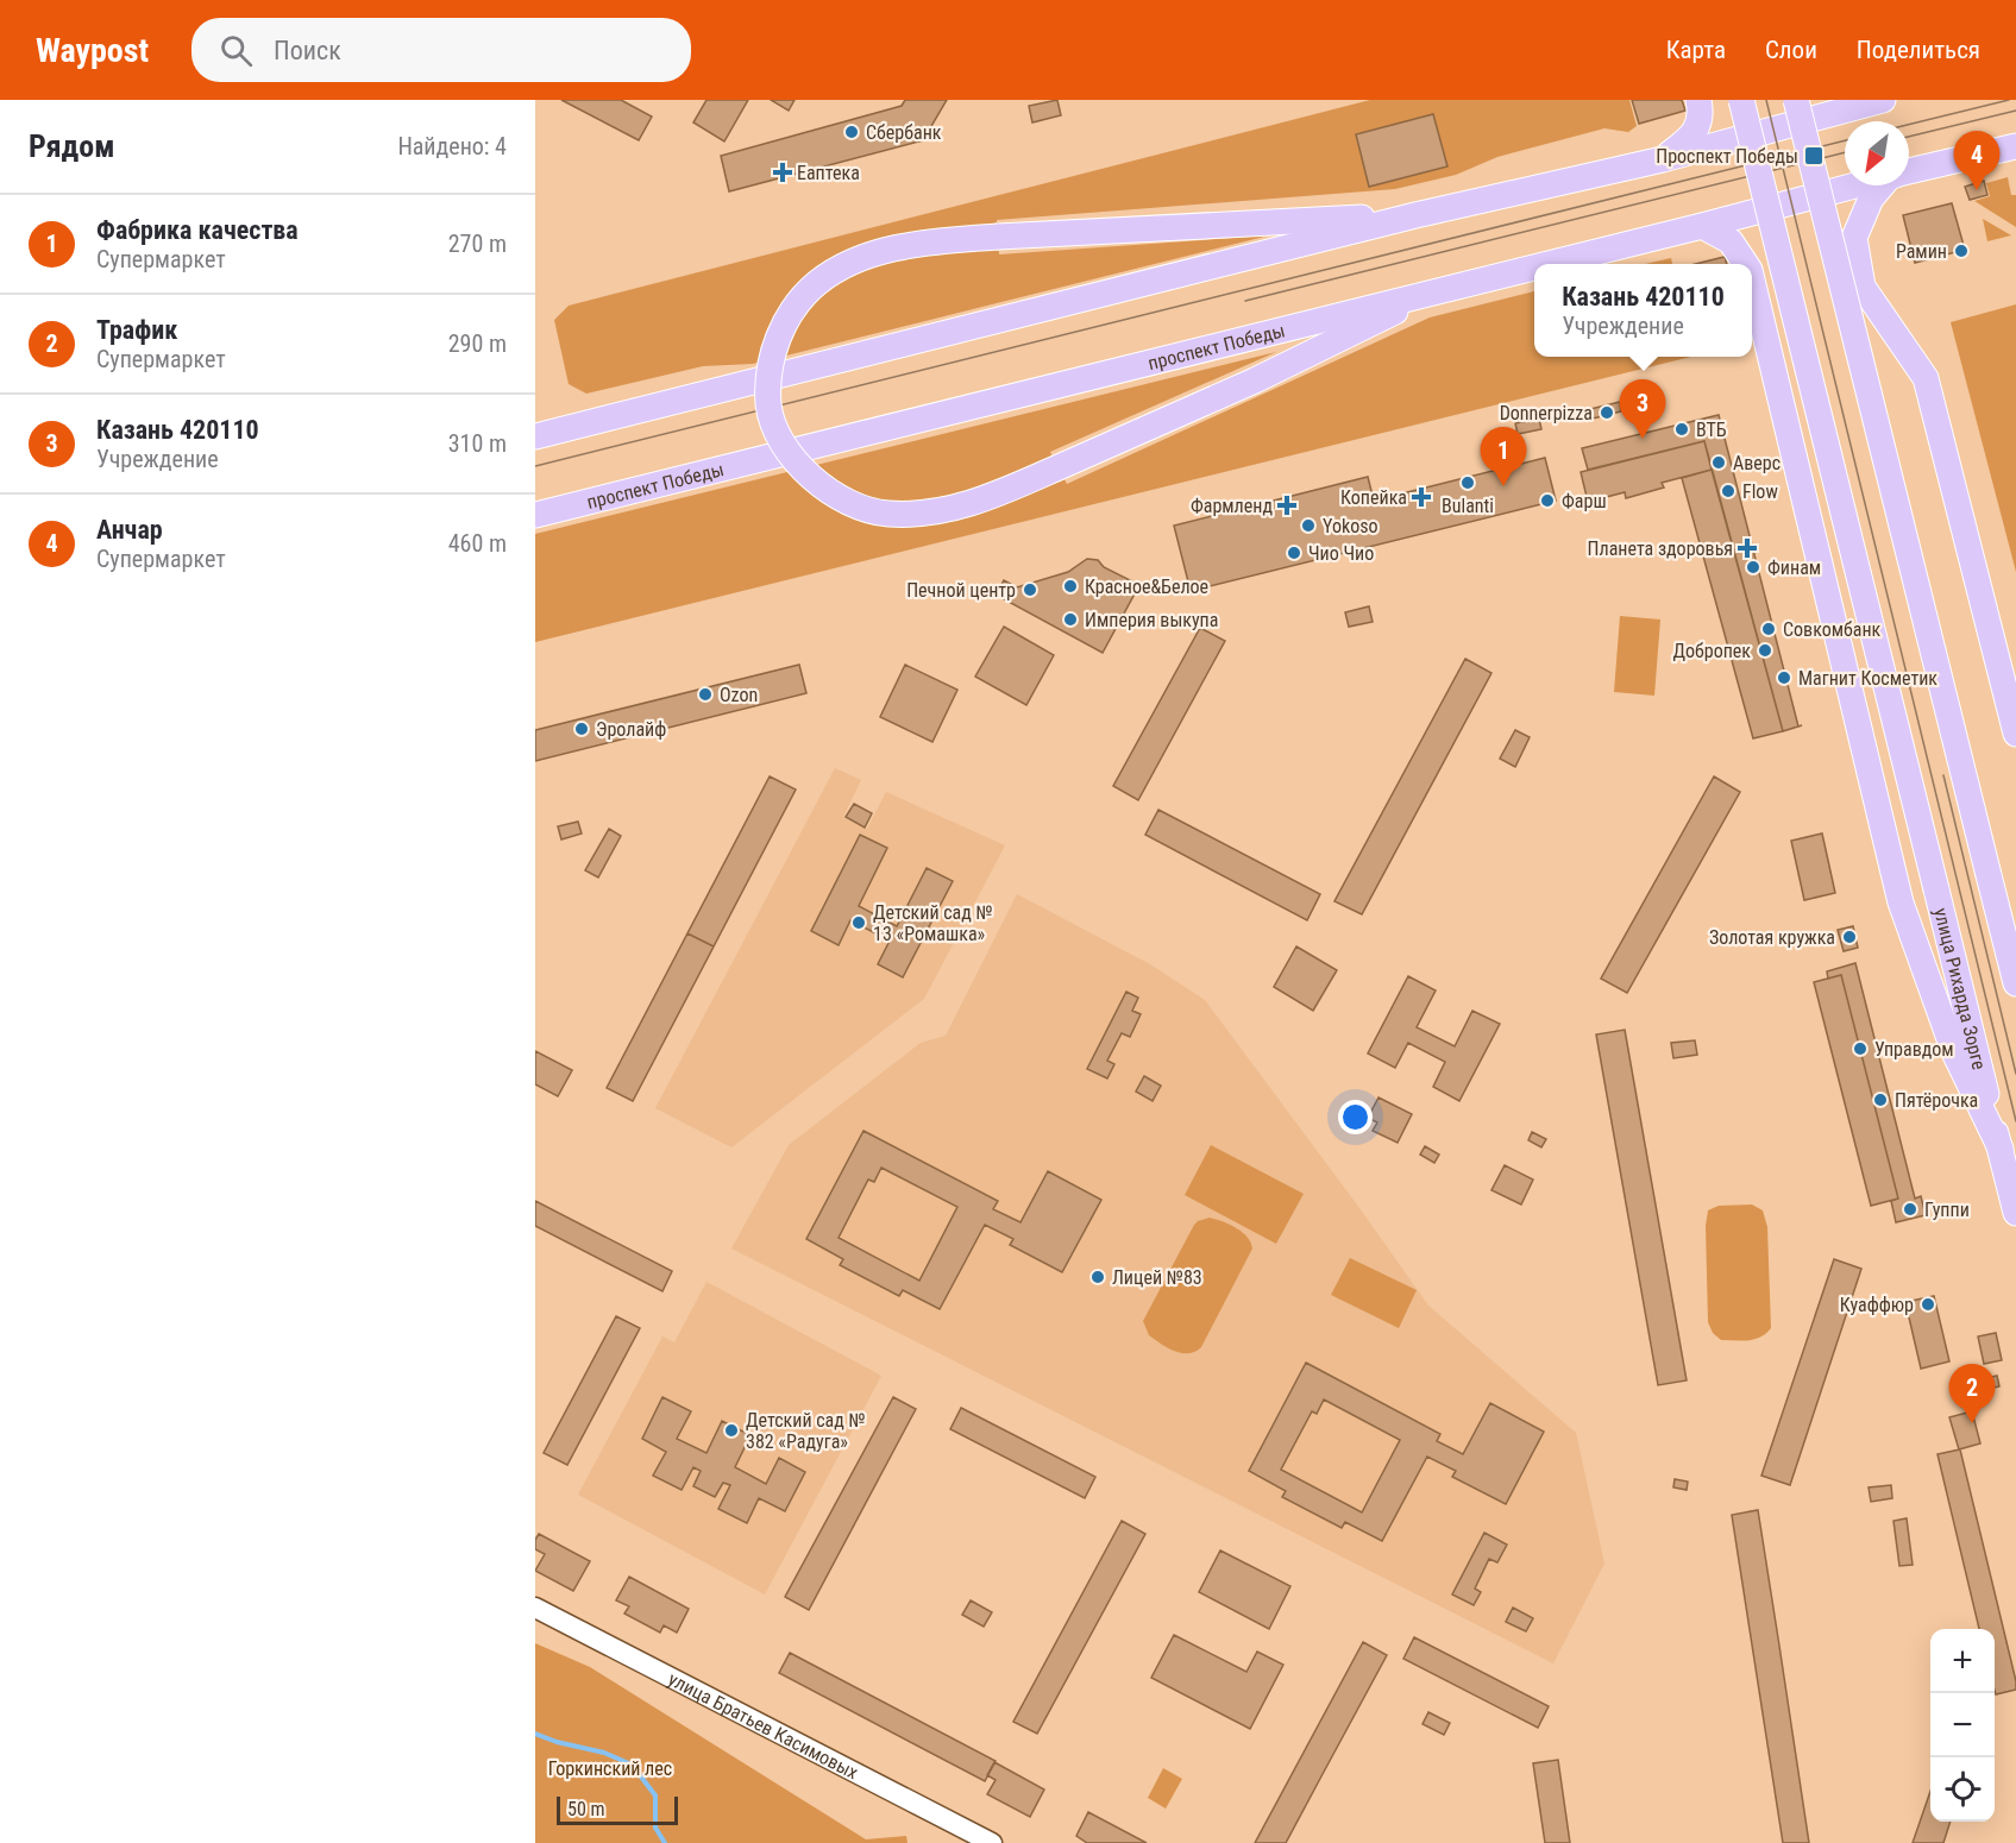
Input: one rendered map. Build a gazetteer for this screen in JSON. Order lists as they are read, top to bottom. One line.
{"streets":{"main road":["проспект Победы","улица Рихарда Зорге"],"street":["улица Братьев Касимовых"]},"parks":["Горкинский лес"],"places":{"other":["Сбербанк","Рамин","Donnerpizza","ВТБ","Аверс","Bulanti","Flow","Фарш","Yokoso","Чио Чио","Финам","Красное&Белое","Печной центр","Империя выкупа","Совкомбанк","Добропек","Магнит Косметик","Ozon","Эролайф","Детский сад № 13 «Ромашка»","Золотая кружка","Управдом","Пятёрочка","Гуппи","Лицей №83","Куаффюр","Детский сад № 382 «Радуга»"],"transit":["Проспект Победы"],"health":["Еаптека","Копейка","Фармленд","Планета здоровья"]},"scale_bar":"50 m","north":"bottom left","page":{"header":"Waypost","search":"Поиск","nav":["Карта","Слои","Поделиться"],"heading":["Рядом","Найдено: 4"],"pins":["4","3","1","2"],"list":[{"mark":"1","name":"Фабрика качества","note":"Супермаркет","value":"270 m"},{"mark":"2","name":"Трафик","note":"Супермаркет","value":"290 m"},{"mark":"3","name":"Казань 420110","note":"Учреждение","value":"310 m"},{"mark":"4","name":"Анчар","note":"Супермаркет","value":"460 m"}],"popup":["Казань 420110","Учреждение"],"map_buttons":["+","−"],"scale":"50 m"}}
